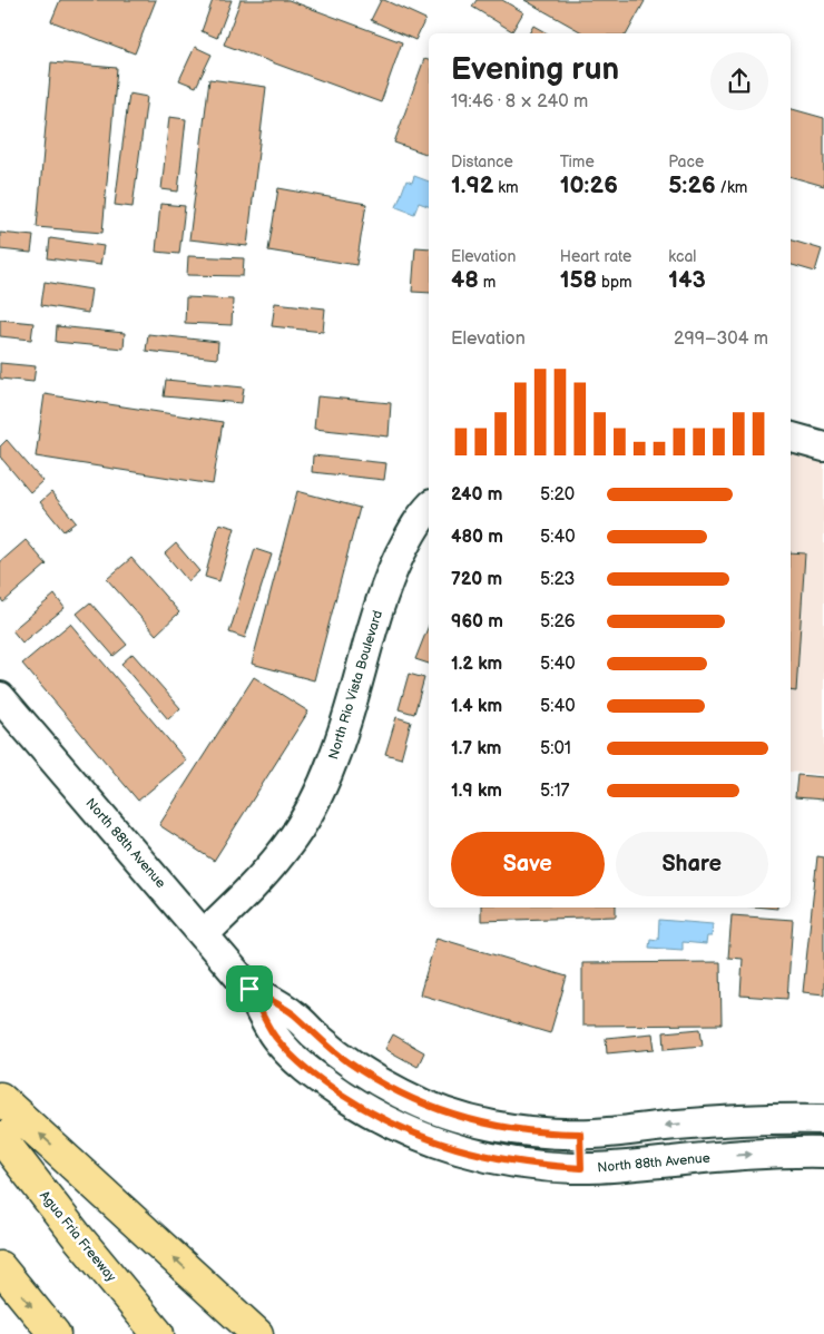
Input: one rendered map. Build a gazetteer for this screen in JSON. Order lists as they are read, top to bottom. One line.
{"streets":{"highway":["Agua Fria Freeway"],"street":["North Rio Vista Boulevard","North 88th Avenue"]},"crossings":[["North Rio Vista Boulevard","North 88th Avenue"]],"page":{"heading":["Evening run","19:46 · 8 × 240 m"],"stats":[["Distance","1.92 km"],["Time","10:26"],["Pace","5:26 /km"],["Elevation","48 m"],["Heart rate","158 bpm"],["kcal","143"]],"chart":["Elevation","299–304 m"],"list":[{"name":"240 m","note":"5:20"},{"name":"480 m","note":"5:40"},{"name":"720 m","note":"5:23"},{"name":"960 m","note":"5:26"},{"name":"1.2 km","note":"5:40"},{"name":"1.4 km","note":"5:40"},{"name":"1.7 km","note":"5:01"},{"name":"1.9 km","note":"5:17"}],"buttons":["Save","Share"]}}
